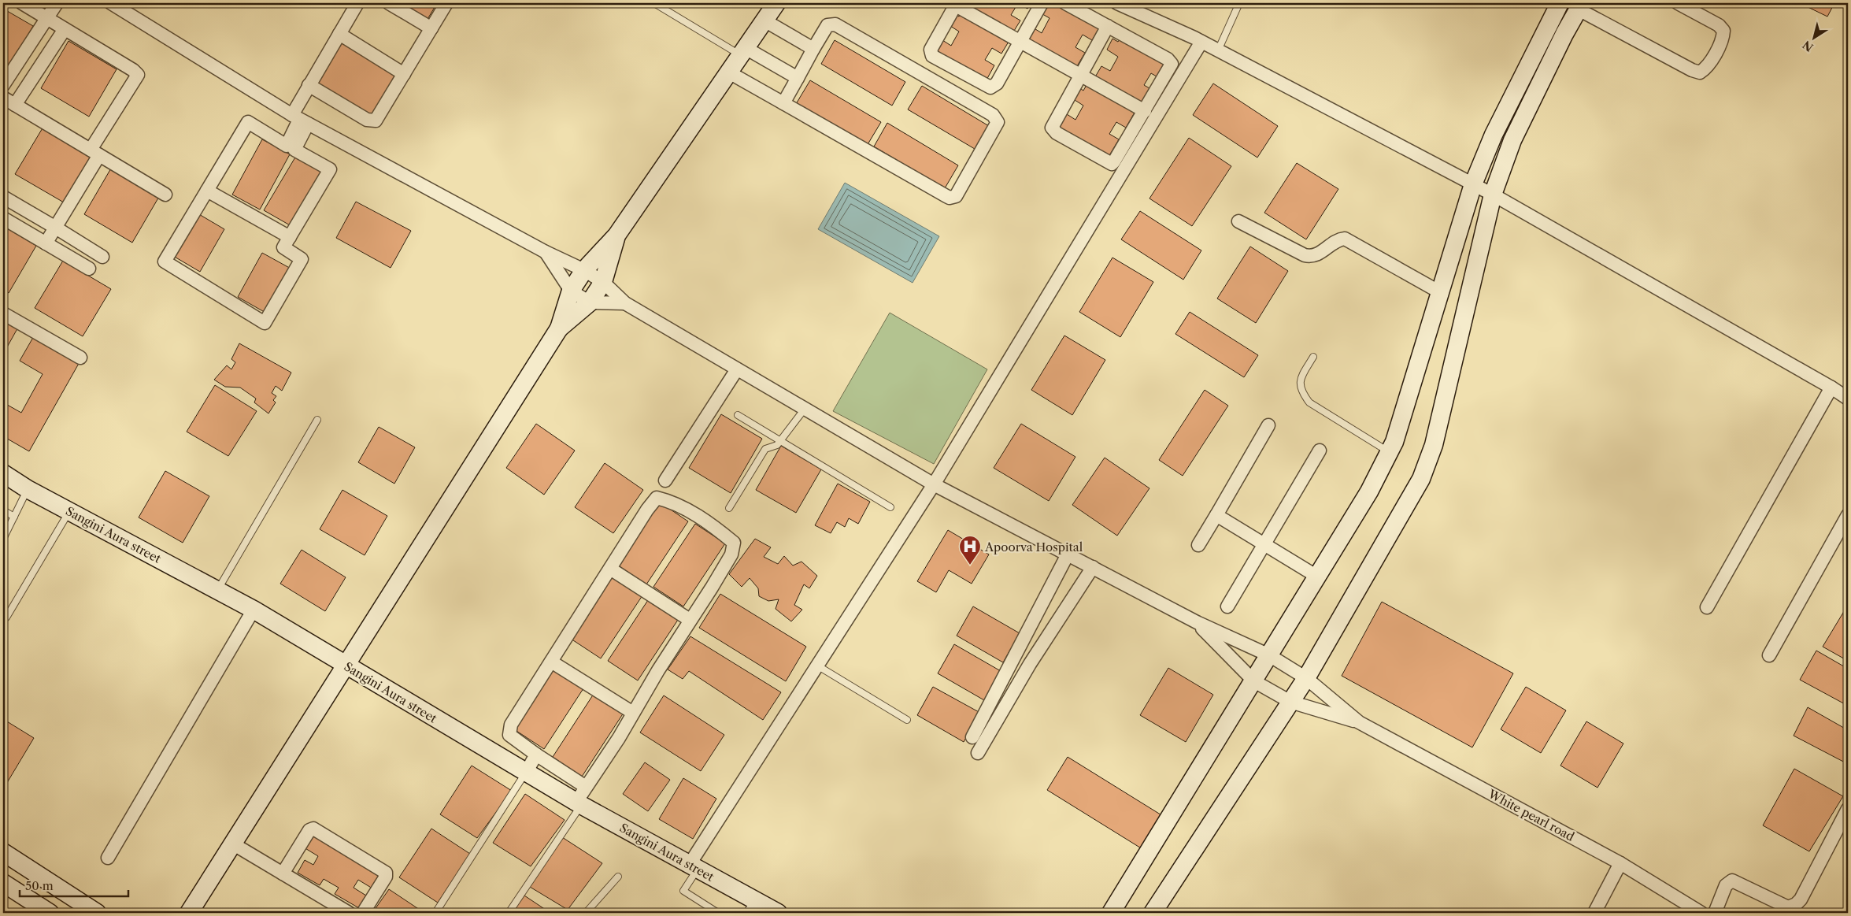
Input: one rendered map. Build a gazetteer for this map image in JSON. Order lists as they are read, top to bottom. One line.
{"streets":{"street":["Sangini Aura street","White pearl road"]},"places":{"hospital":["Apoorva Hospital"]},"scale_bar":"50 m","north":"bottom left"}
